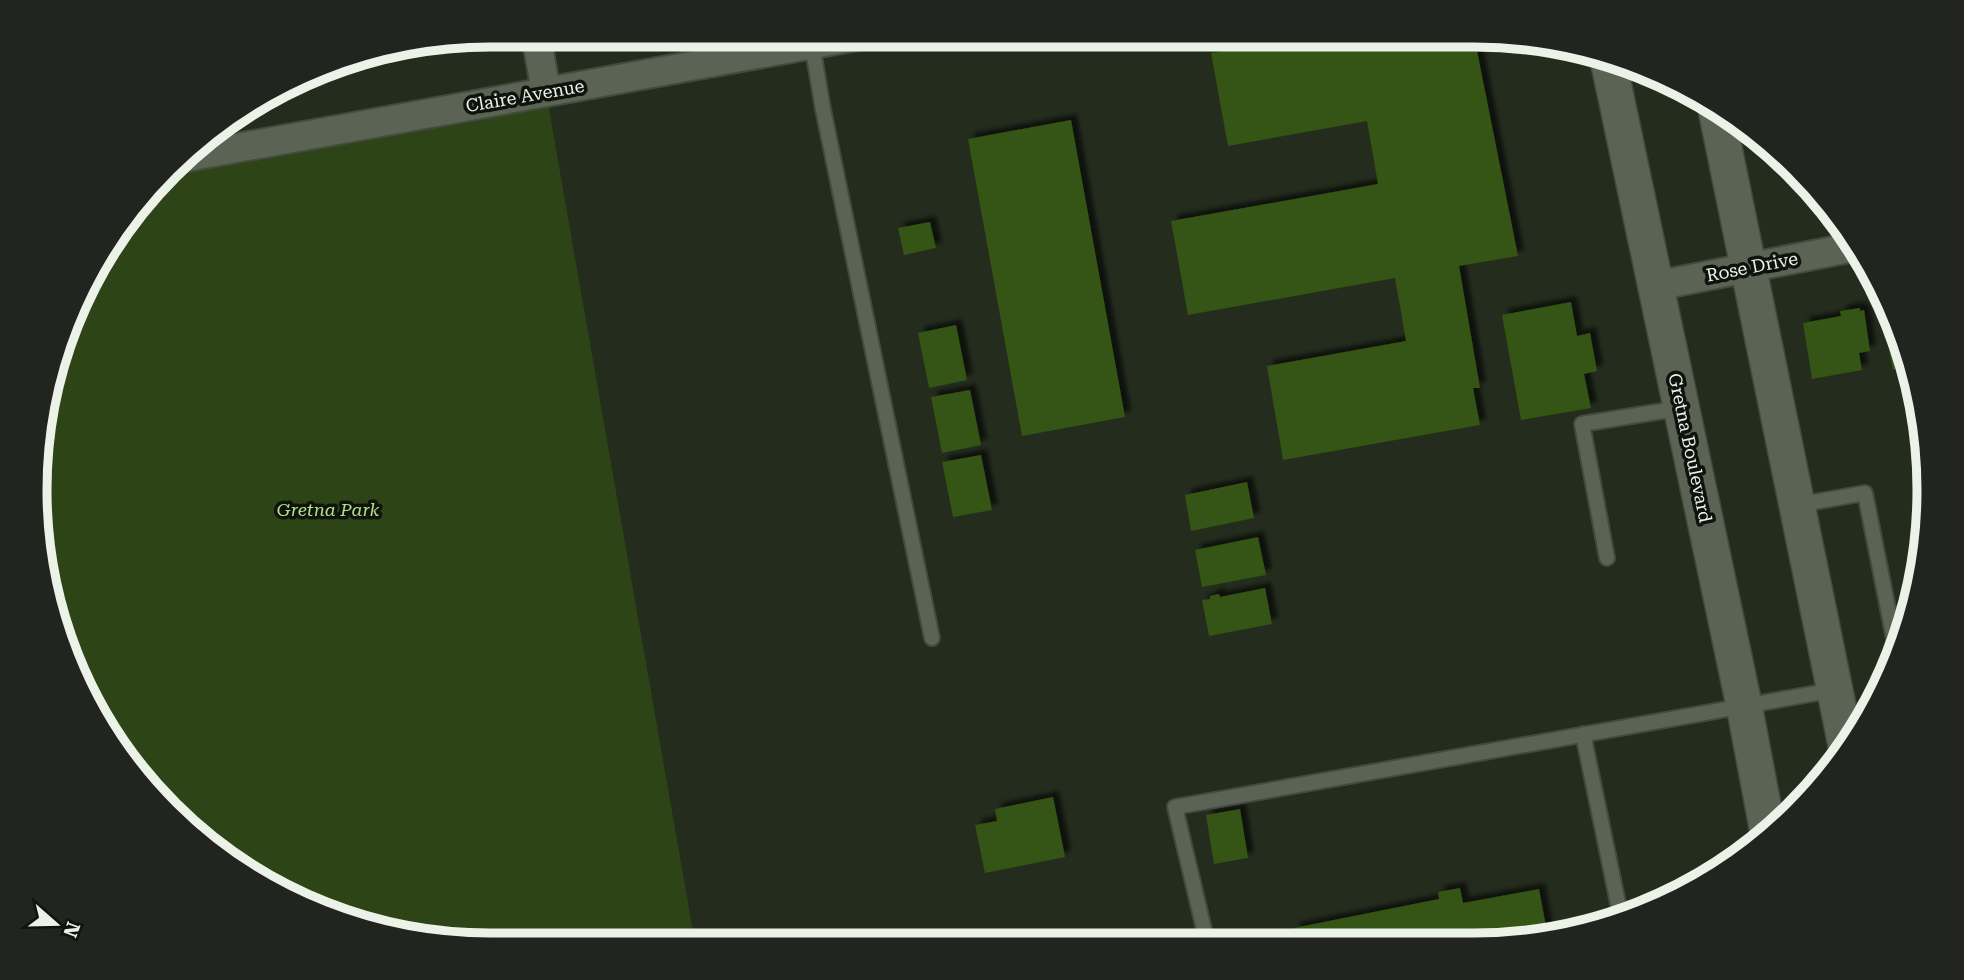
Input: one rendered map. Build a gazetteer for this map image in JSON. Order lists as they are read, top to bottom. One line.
{"streets":{"street":["Claire Avenue","Rose Drive","Gretna Boulevard"]},"crossings":[["Rose Drive","Gretna Boulevard"]],"parks":["Gretna Park"],"north":"right"}
